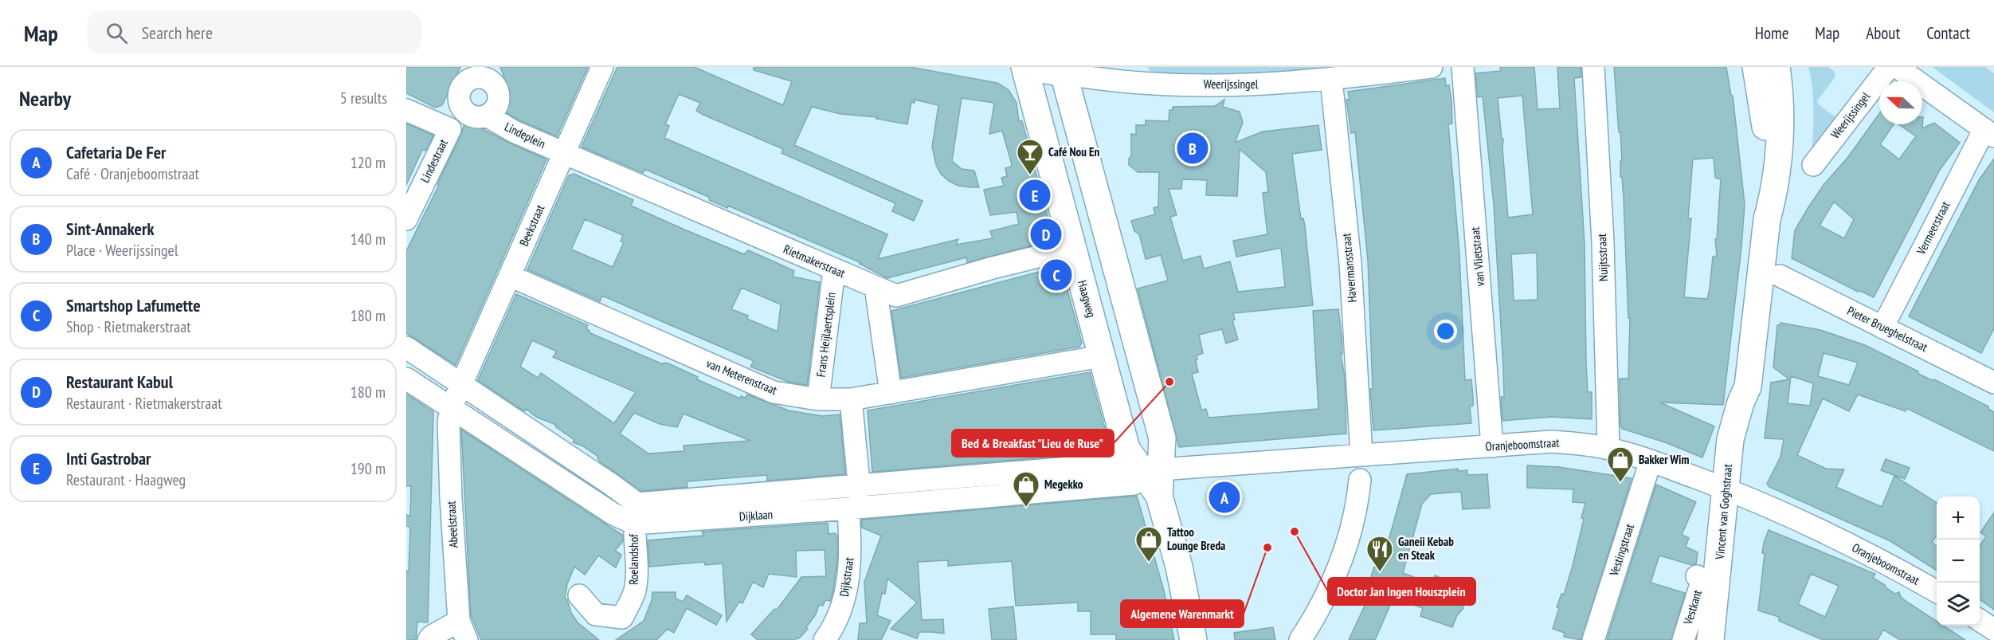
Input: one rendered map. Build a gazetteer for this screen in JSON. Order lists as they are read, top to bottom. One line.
{"streets":{"main road":["Weerijssingel","Haagweg","Vincent van Goghstraat"],"street":["Lindeplein","Lindestraat","Beekstraat","Vermeerstraat","van Vlietstraat","Nuijtsstraat","Rietmakerstraat","Havermansstraat","Pieter Brueghelstraat","Frans Heijlaertsplein","van Meterenstraat","Oranjeboomstraat","Dijklaan","Abeelstraat","Vestingstraat","Roelandshof","Dijkstraat","Vestkant"]},"crossings":[["Weerijssingel","Havermansstraat"],["Weerijssingel","Haagweg"],["Lindeplein","Beekstraat"],["Lindeplein","Rietmakerstraat"],["Beekstraat","Rietmakerstraat"],["Beekstraat","van Meterenstraat"],["Beekstraat","Abeelstraat"],["Vermeerstraat","Pieter Brueghelstraat"],["van Vlietstraat","Oranjeboomstraat"],["Nuijtsstraat","Oranjeboomstraat"],["Rietmakerstraat","Haagweg"],["Rietmakerstraat","Frans Heijlaertsplein"],["Havermansstraat","Oranjeboomstraat"],["Haagweg","van Meterenstraat"],["Haagweg","Oranjeboomstraat"],["Haagweg","Dijklaan"],["Frans Heijlaertsplein","van Meterenstraat"],["van Meterenstraat","Dijkstraat"],["Oranjeboomstraat","Vincent van Goghstraat"],["Oranjeboomstraat","Dijklaan"],["Oranjeboomstraat","Vestingstraat"],["Dijklaan","Abeelstraat"],["Dijklaan","Roelandshof"],["Dijklaan","Dijkstraat"]],"places":{"bar":["Café Nou En"],"other":["Bed & Breakfast \"Lieu de Ruse\"","Doctor Jan Ingen Houszplein","Algemene Warenmarkt"],"shop":["Bakker Wim","Megekko","Tattoo Lounge Breda"],"restaurant":["Ganeii Kebab en Steak"]},"north":"left","page":{"header":"Map","search":"Search here","nav":["Home","Map","About","Contact"],"heading":["Nearby","5 results"],"list":[{"mark":"A","name":"Cafetaria De Fer","note":"Café · Oranjeboomstraat","value":"120 m"},{"mark":"B","name":"Sint-Annakerk","note":"Place · Weerijssingel","value":"140 m"},{"mark":"C","name":"Smartshop Lafumette","note":"Shop · Rietmakerstraat","value":"180 m"},{"mark":"D","name":"Restaurant Kabul","note":"Restaurant · Rietmakerstraat","value":"180 m"},{"mark":"E","name":"Inti Gastrobar","note":"Restaurant · Haagweg","value":"190 m"}],"pins":["B","E","D","C","A"],"map_buttons":["+","−"]}}
